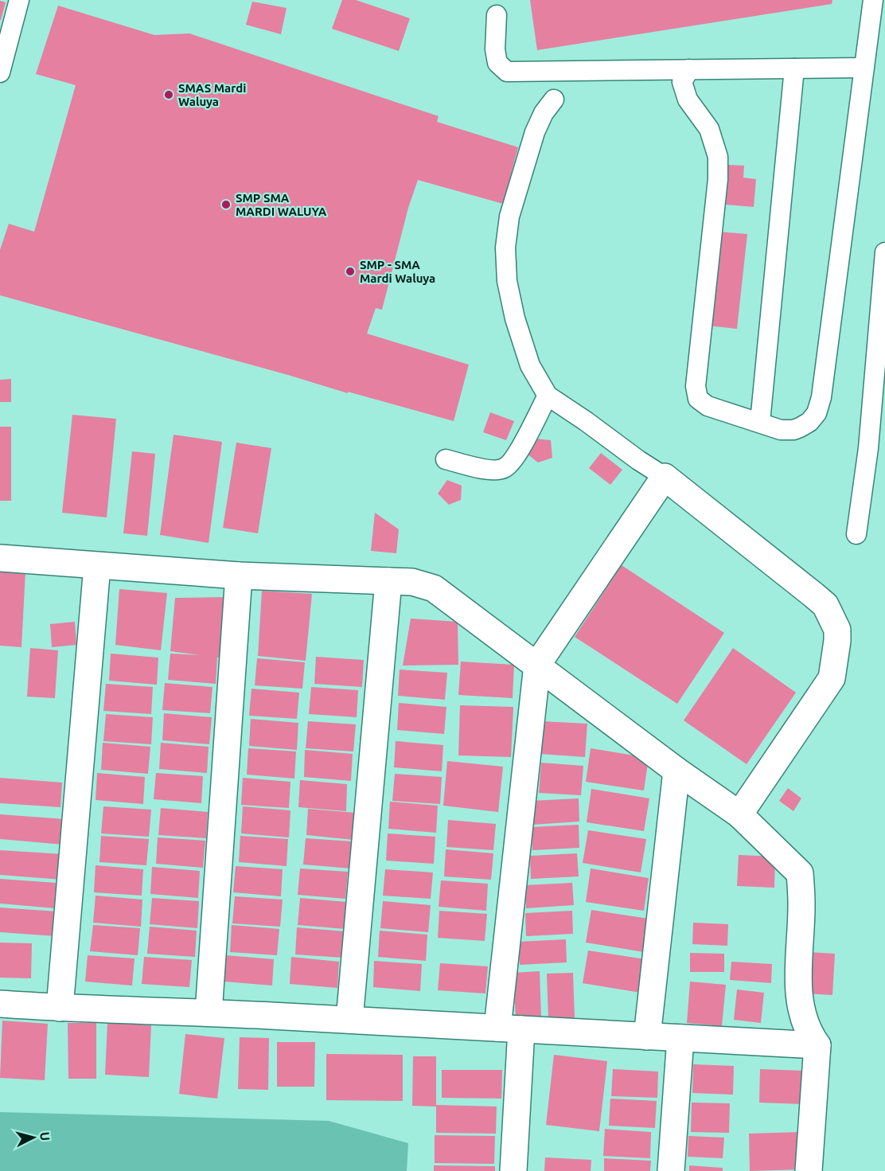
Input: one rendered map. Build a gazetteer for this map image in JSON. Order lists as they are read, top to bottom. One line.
{"places":["SMAS Mardi Waluya","SMP SMA MARDI WALUYA","SMP - SMA Mardi Waluya"],"north":"right"}
